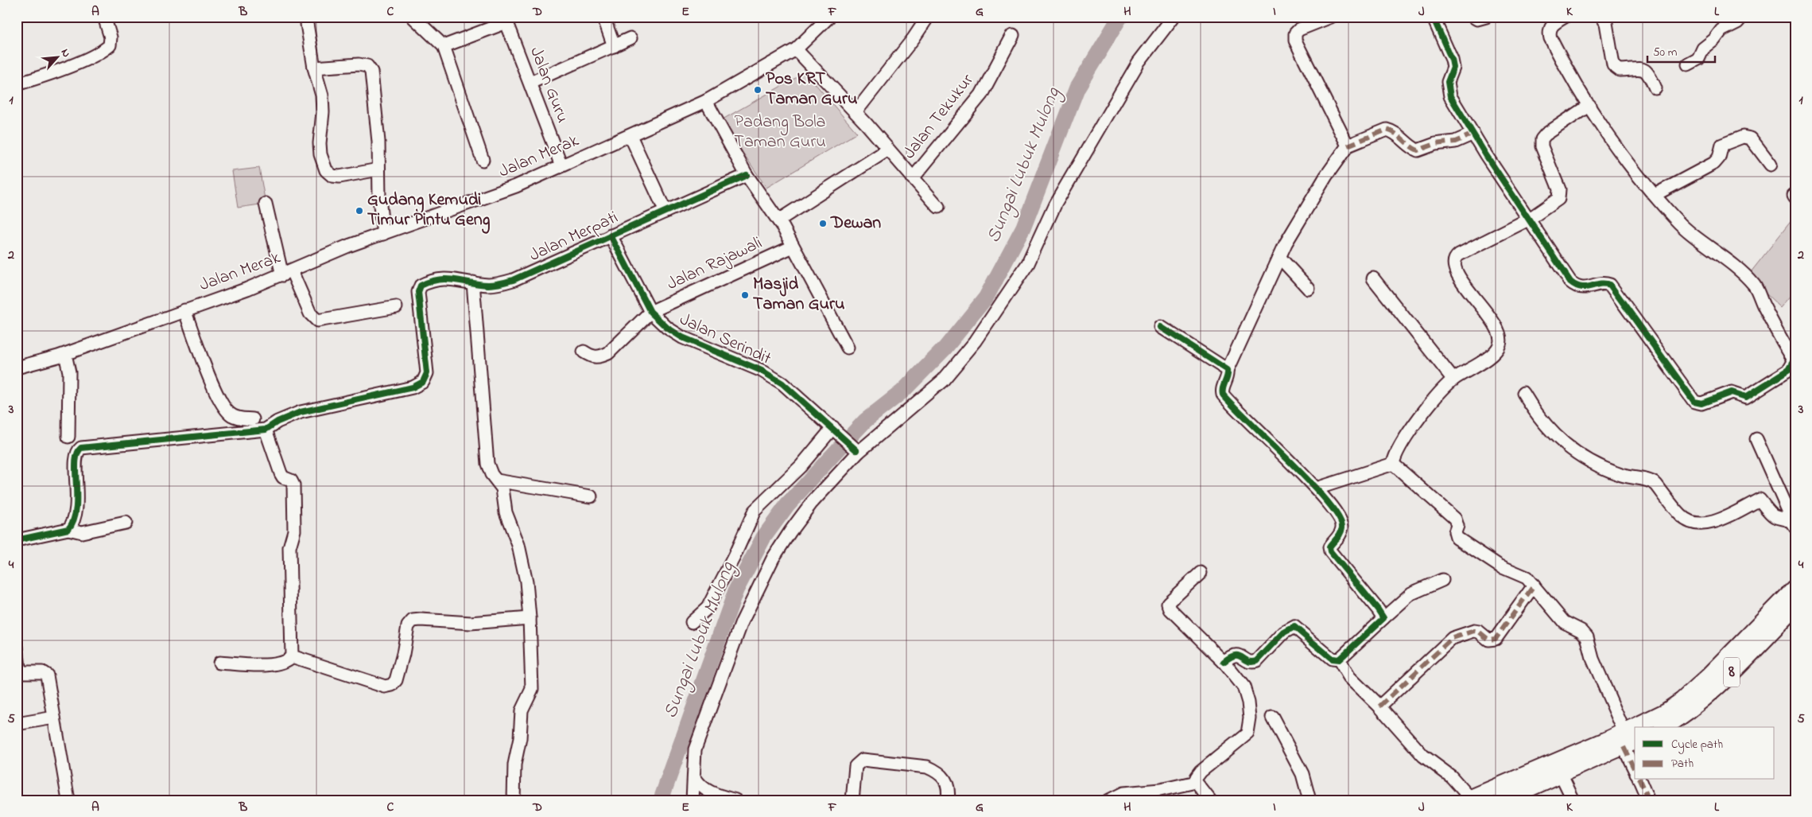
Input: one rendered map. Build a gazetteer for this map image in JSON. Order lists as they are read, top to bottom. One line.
{"streets":{"main road":["8"],"street":["Jalan Guru","Jalan Tekukur","Jalan Merak","Jalan Merpati","Jalan Rajawali","Jalan Serindit"]},"crossings":[["Jalan Guru","Jalan Merak"],["Jalan Merpati","Jalan Serindit"],["Jalan Rajawali","Jalan Serindit"]],"water":["Sungai Lubuk Mulong"],"parks":["Padang Bola Taman Guru"],"places":["Pos KRT Taman Guru","Gudang Kemudi Timur Pintu Geng","Dewan","Masjid Taman Guru"],"legend":["Cycle path","Path"],"scale_bar":"50 m","north":"top right","grid":{"columns":["A","B","C","D","E","F","G","H","I","J","K","L"],"rows":["1","2","3","4","5"]}}
